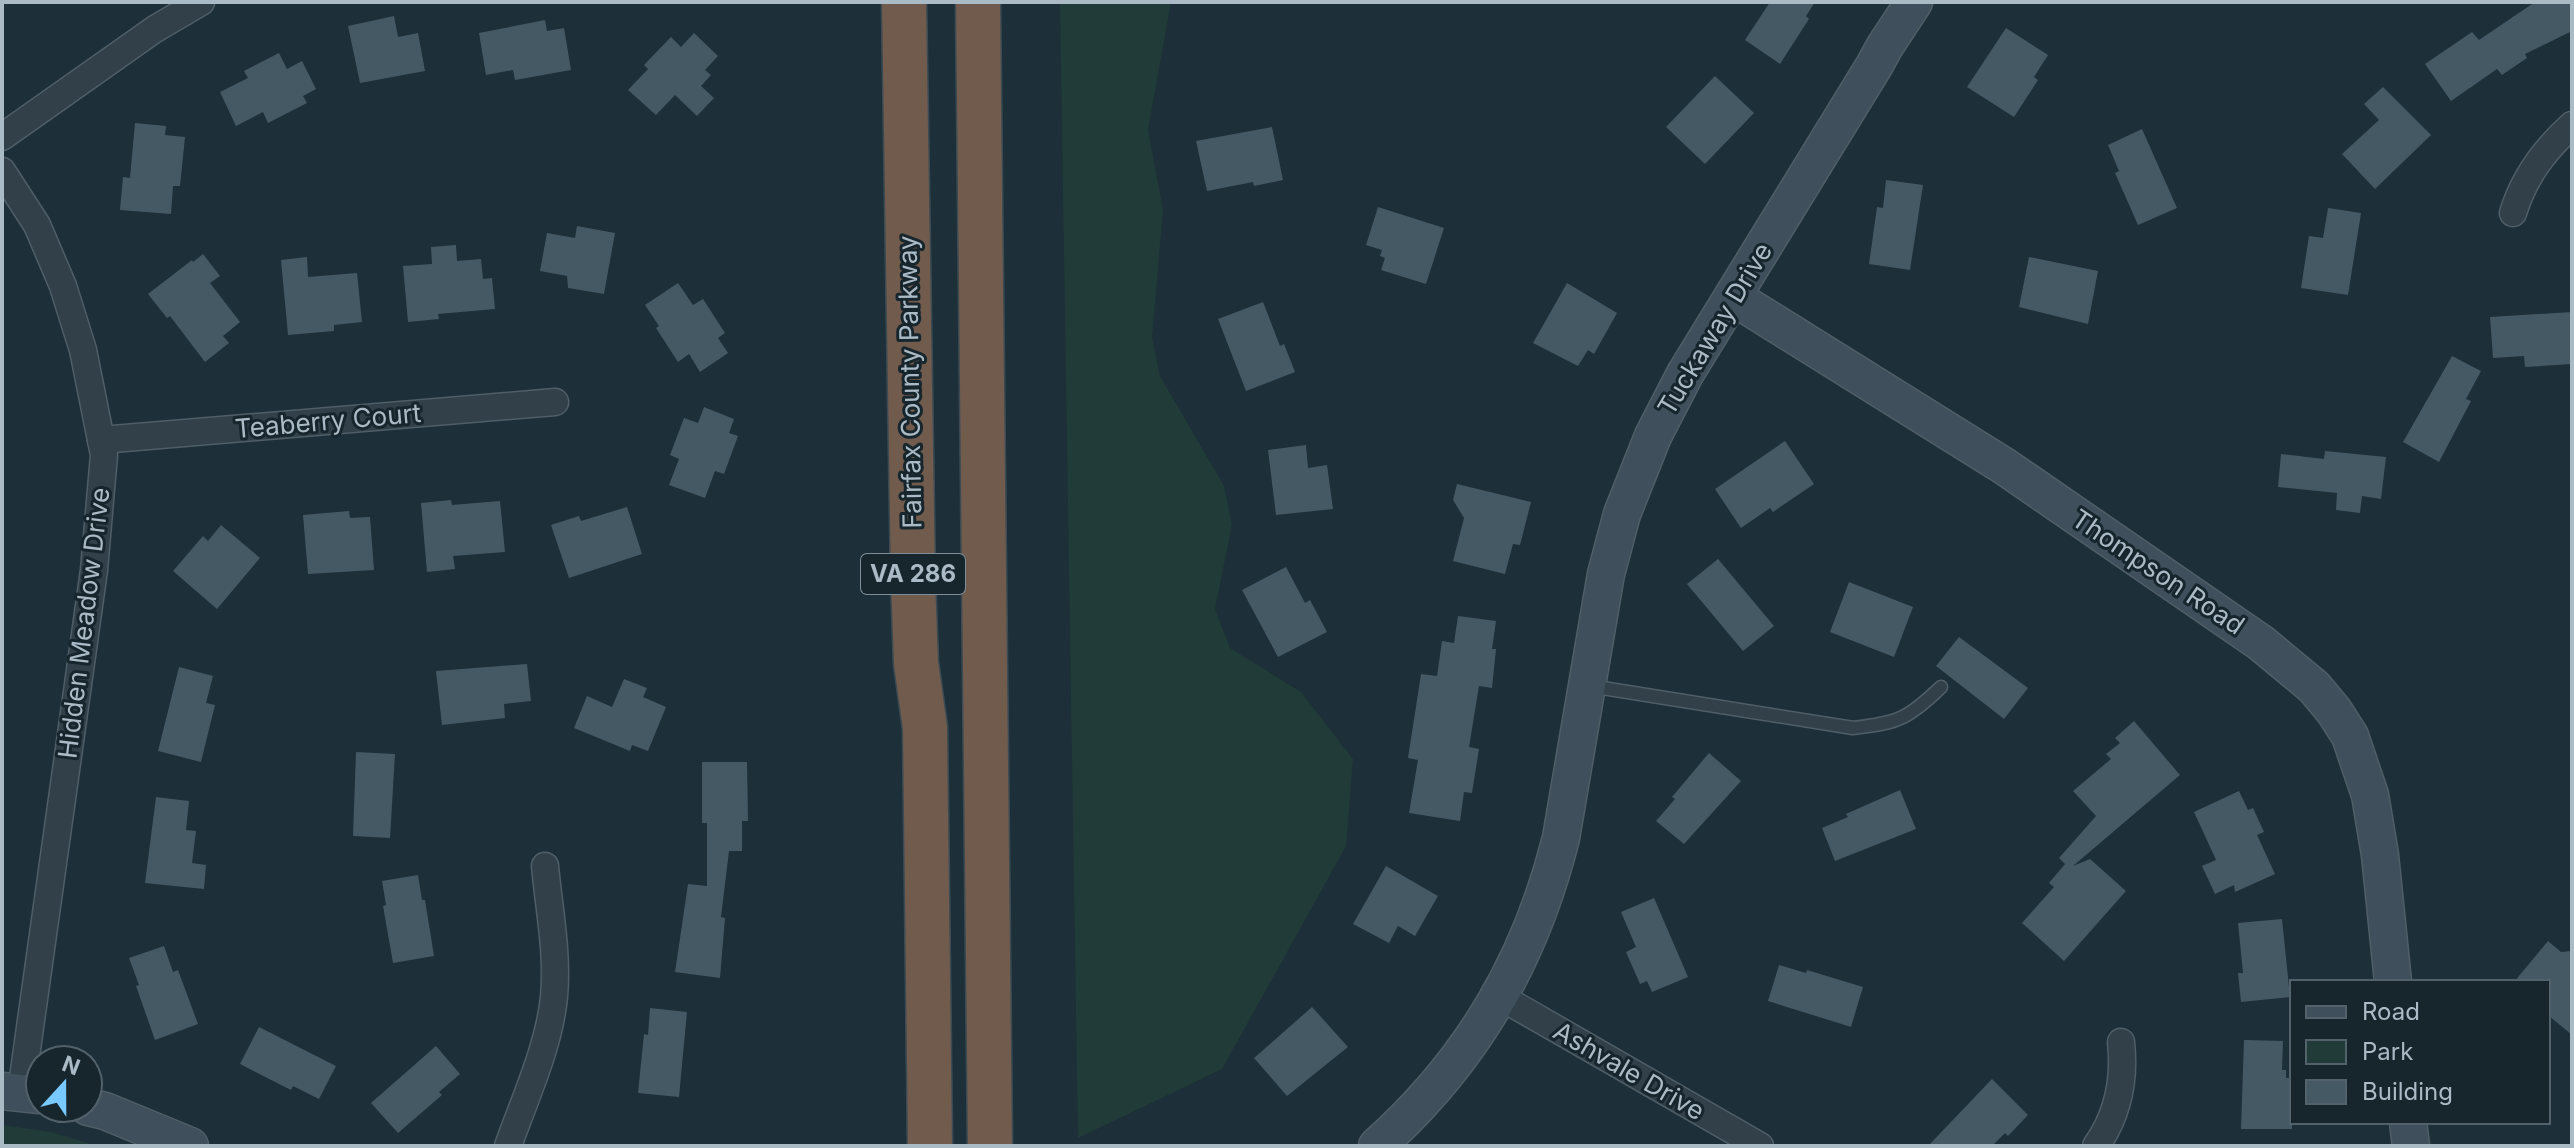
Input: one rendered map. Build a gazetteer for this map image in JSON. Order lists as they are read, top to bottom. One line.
{"streets":{"highway":["Fairfax County Parkway","VA 286"],"street":["Tuckaway Drive","Teaberry Court","Thompson Road","Hidden Meadow Drive","Ashvale Drive"]},"crossings":[["Tuckaway Drive","Thompson Road"],["Tuckaway Drive","Ashvale Drive"],["Teaberry Court","Hidden Meadow Drive"]],"legend":["Road","Park","Building"],"north":"top"}
